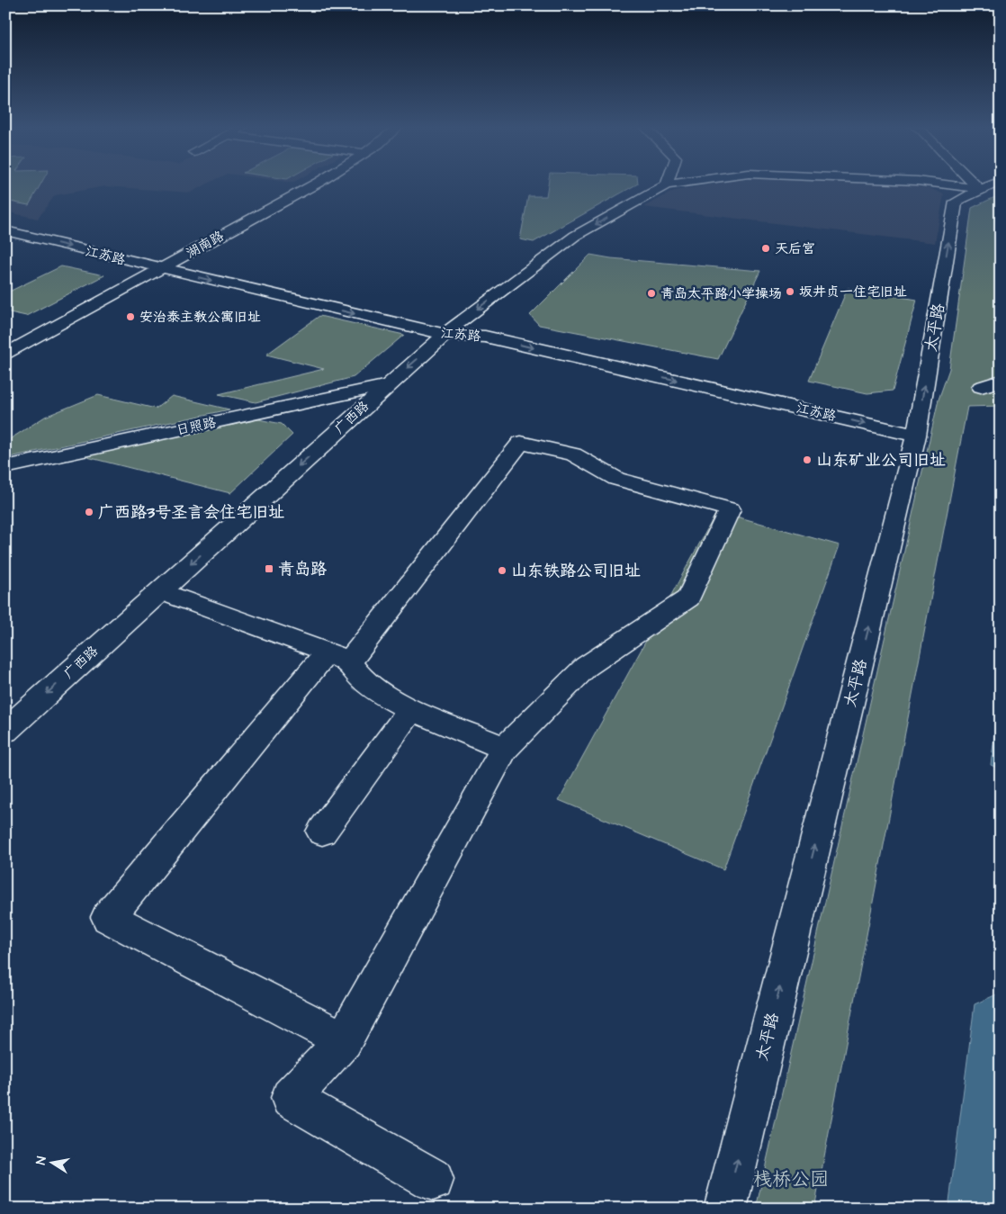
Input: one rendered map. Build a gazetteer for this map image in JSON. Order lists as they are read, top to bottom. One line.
{"streets":{"main road":["湖南路","江苏路","太平路","广西路","日照路"]},"crossings":[["湖南路","江苏路"],["江苏路","太平路"],["江苏路","广西路"],["广西路","日照路"]],"one_way":["太平路","广西路"],"parks":["栈桥公园"],"places":{"other":["天后宫","坂井贞一住宅旧址","青岛太平路小学操场","安治泰主教公寓旧址","山东矿业公司旧址","广西路3号圣言会住宅旧址","山东铁路公司旧址"],"transit":["青岛路"]},"north":"left"}
